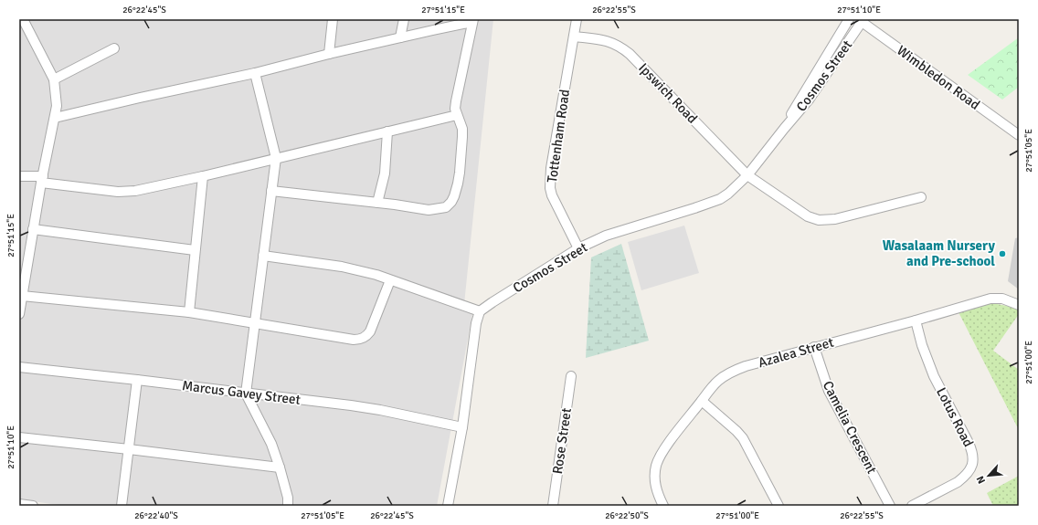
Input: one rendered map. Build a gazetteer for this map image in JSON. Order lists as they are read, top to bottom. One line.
{"streets":{"street":["Cosmos Street","Wimbledon Road","Ipswich Road","Tottenham Road","Azalea Street","Marcus Gavey Street","Lotus Road","Camelia Crescent","Rose Street"]},"crossings":[["Cosmos Street","Wimbledon Road"],["Cosmos Street","Ipswich Road"],["Cosmos Street","Tottenham Road"],["Ipswich Road","Tottenham Road"],["Azalea Street","Lotus Road"],["Azalea Street","Camelia Crescent"]],"places":["Wasalaam Nursery and Pre-school"],"north":"bottom left","coordinates":["26°22'45\"S","27°51'15\"E","26°22'55\"S","27°51'10\"E","27°51'05\"E","27°51'00\"E","26°22'40\"S","26°22'50\"S"]}
